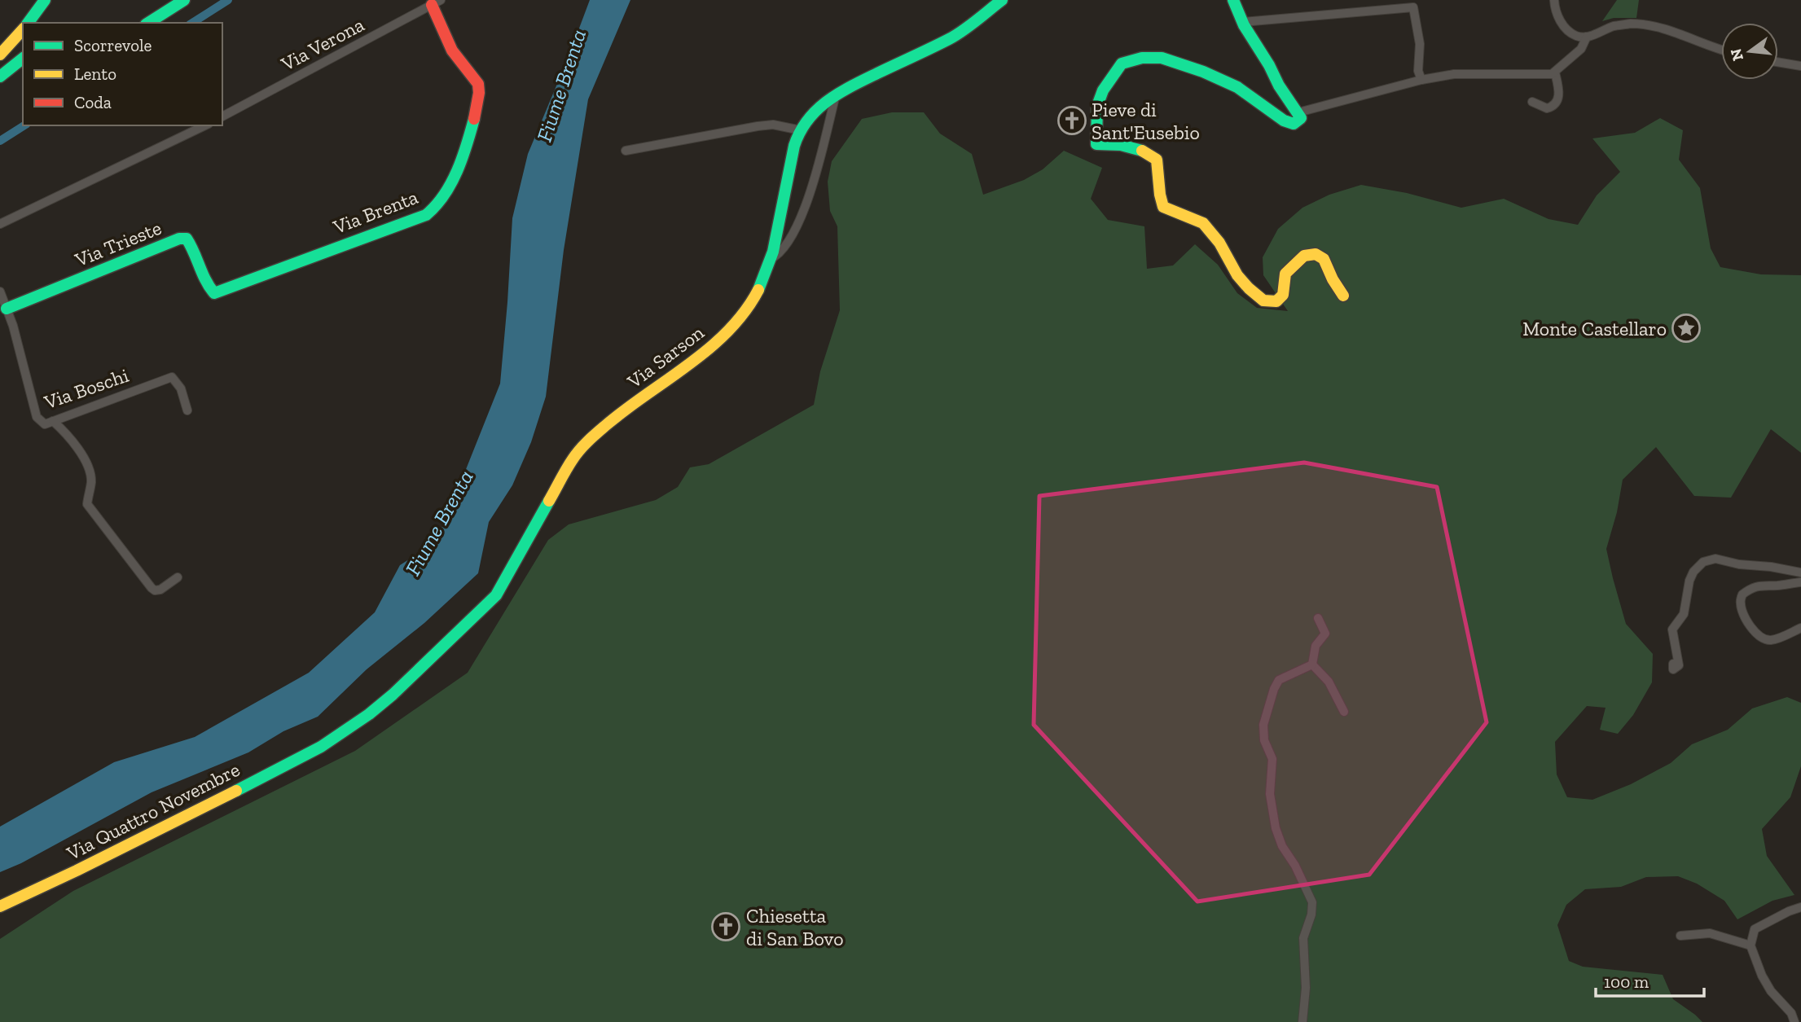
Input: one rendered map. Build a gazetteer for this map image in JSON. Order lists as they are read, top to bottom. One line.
{"streets":{"main road":["Via Brenta","Via Trieste","Via Sarson","Via Quattro Novembre"],"street":["Via Verona","Via Boschi"]},"crossings":[["Via Verona","Via Brenta"],["Via Brenta","Via Trieste"],["Via Trieste","Via Boschi"],["Via Sarson","Via Quattro Novembre"]],"water":["Fiume Brenta"],"places":{"church":["Pieve di Sant'Eusebio","Chiesetta di San Bovo"],"place":["Monte Castellaro"]},"legend":["Scorrevole","Lento","Coda"],"scale_bar":"100 m","north":"left"}
